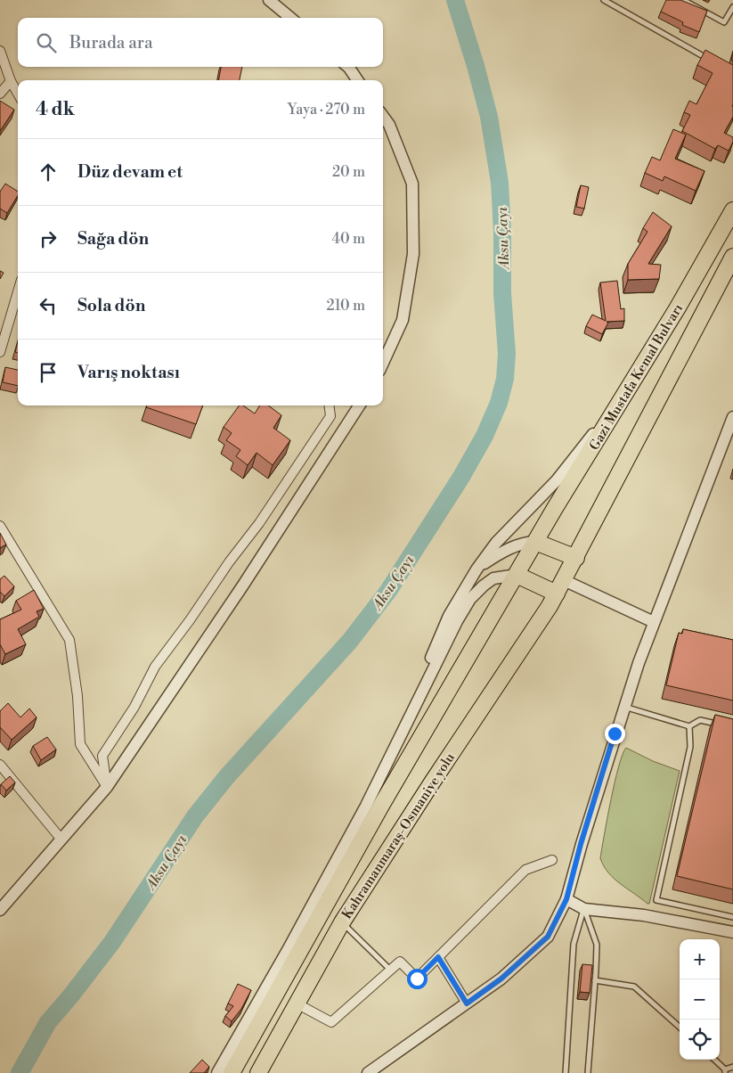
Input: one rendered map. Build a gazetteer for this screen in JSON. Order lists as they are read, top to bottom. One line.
{"streets":{"highway":["Gazi Mustafa Kemal Bulvarı","Kahramanmaraş-Osmaniye yolu"]},"crossings":[["Gazi Mustafa Kemal Bulvarı","Kahramanmaraş-Osmaniye yolu"]],"water":["Aksu Çayı"],"page":{"search":"Burada ara","heading":["4 dk","Yaya · 270 m"],"list":[["Düz devam et","20 m"],["Sağa dön","40 m"],["Sola dön","210 m"],"Varış noktası"],"map_buttons":["+","−"]}}
